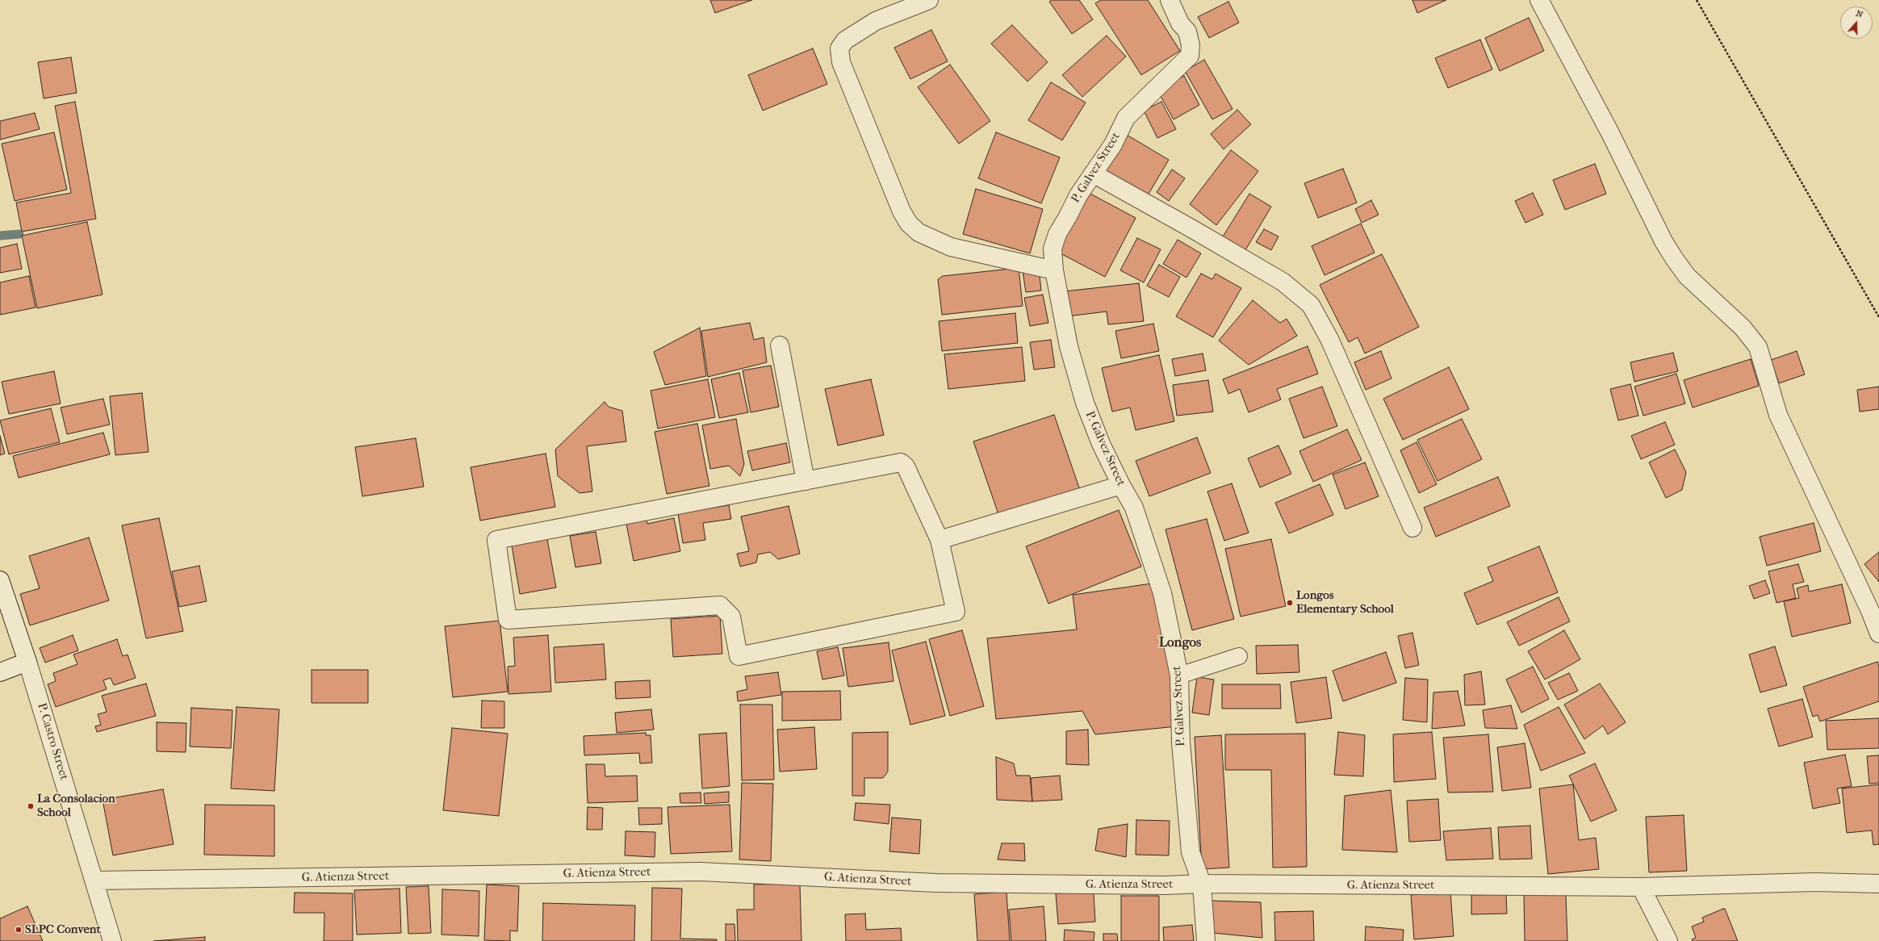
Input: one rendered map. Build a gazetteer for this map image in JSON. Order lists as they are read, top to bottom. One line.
{"streets":{"street":["P. Galvez Street","P. Castro Street","G. Atienza Street"]},"crossings":[["P. Galvez Street","G. Atienza Street"],["P. Castro Street","G. Atienza Street"]],"districts":["Longos"],"places":["Longos Elementary School","La Consolacion School","SLPC Convent"],"north":"top"}
